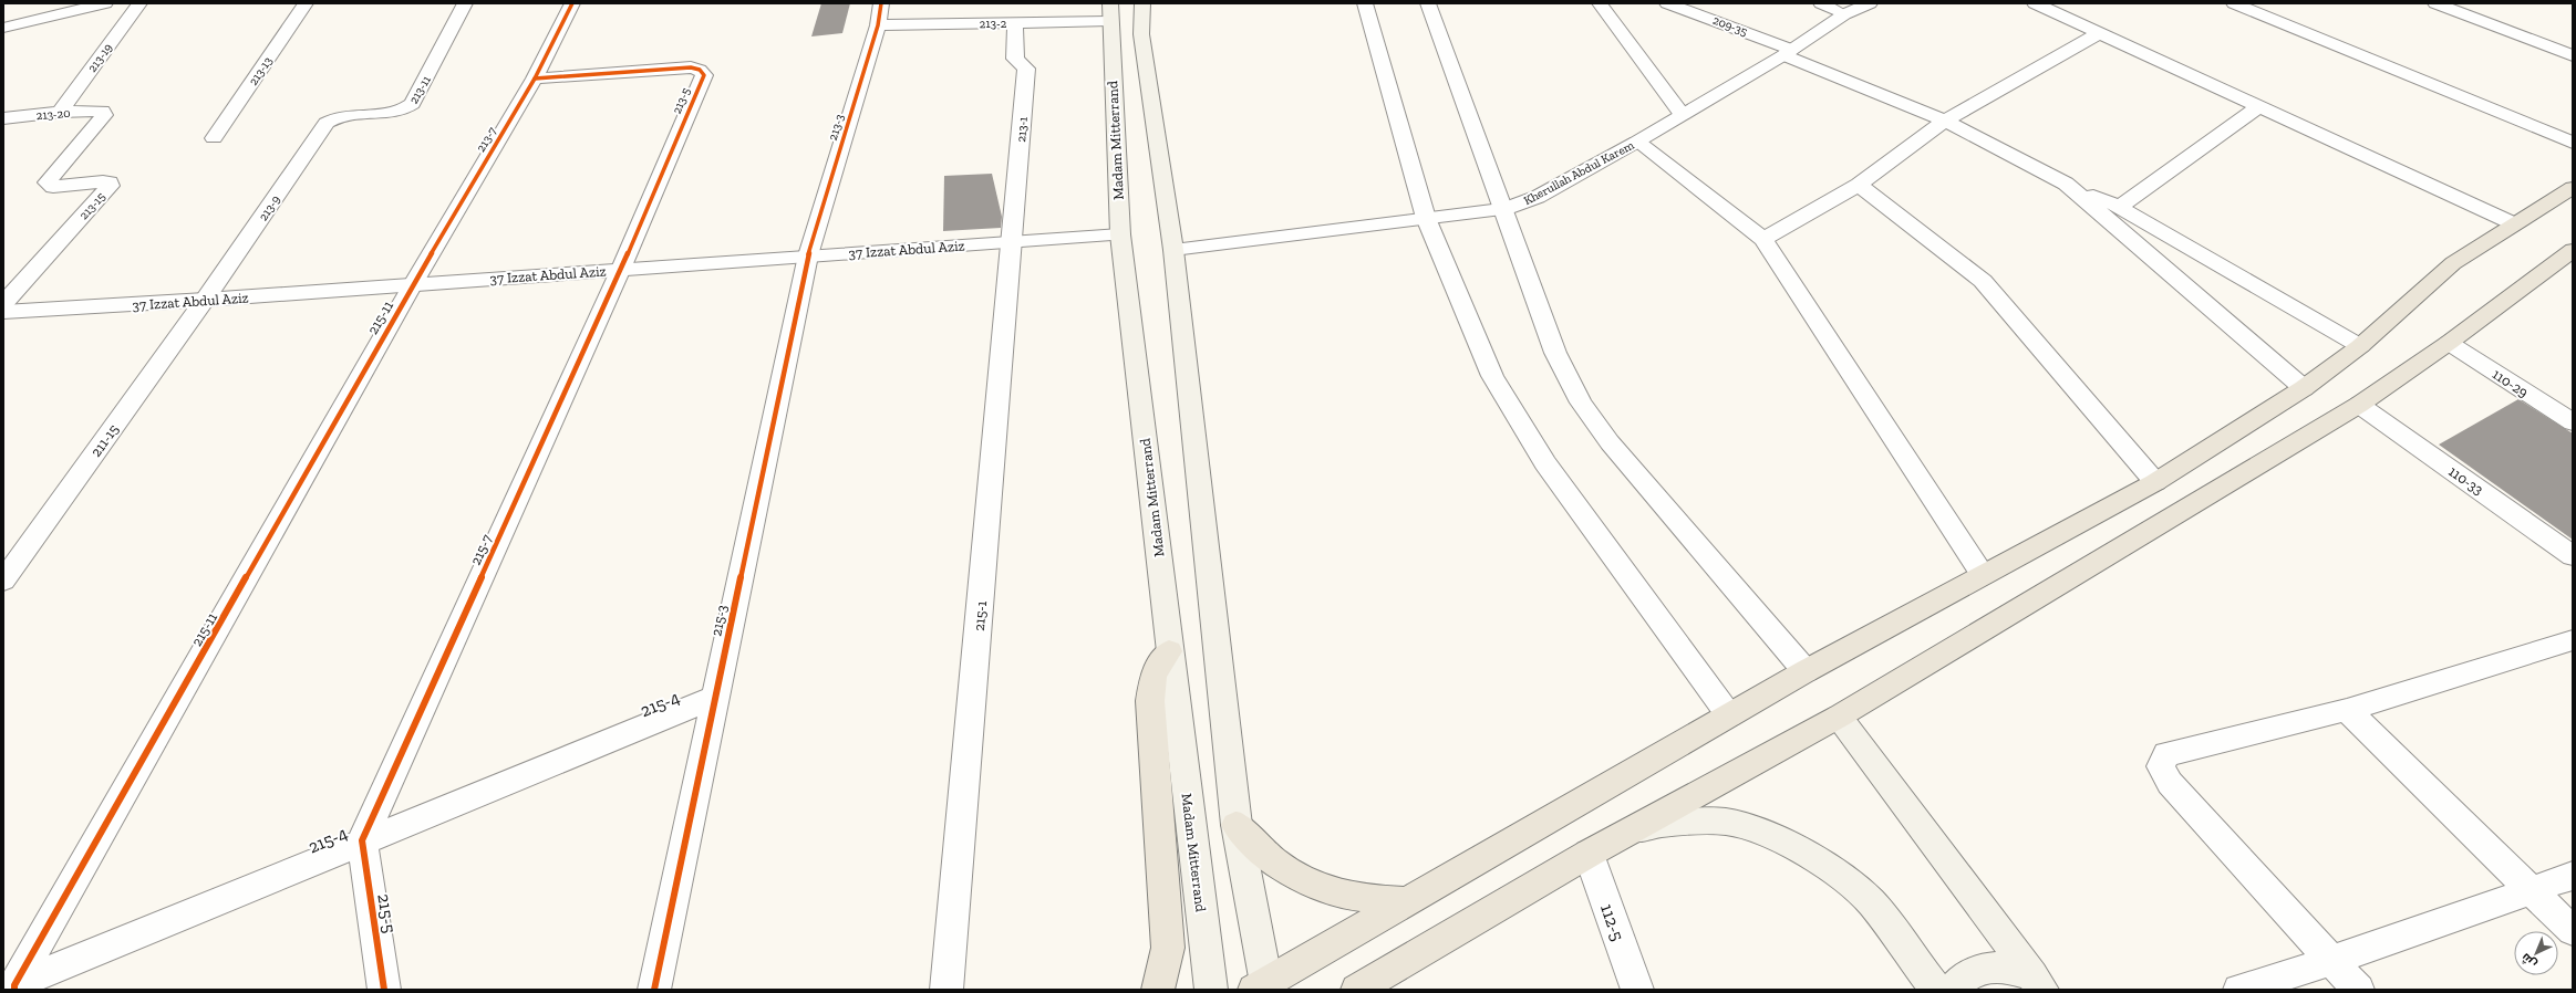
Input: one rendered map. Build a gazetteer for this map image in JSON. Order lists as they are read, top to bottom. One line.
{"streets":{"main road":["Madam Mitterrand"],"street":["213-2","209-35","213-19","213-13","213-11","213-5","213-20","213-3","213-1","213-7","Kherullah Abdul Karem","213-15","213-9","37 Izzat Abdul Aziz","215-11","110-29","211-15","110-33","215-7","215-1","215-3","215-4","215-5","112-5"]},"crossings":[["213-2","213-3"],["213-2","213-1"],["213-2","Madam Mitterrand"],["209-35","Kherullah Abdul Karem"],["213-19","213-20"],["213-11","213-9"],["213-5","213-7"],["213-5","37 Izzat Abdul Aziz"],["213-5","215-7"],["213-20","213-15"],["213-3","37 Izzat Abdul Aziz"],["213-3","215-3"],["213-1","37 Izzat Abdul Aziz"],["213-1","215-1"],["213-7","37 Izzat Abdul Aziz"],["213-7","215-11"],["Madam Mitterrand","37 Izzat Abdul Aziz"],["213-9","37 Izzat Abdul Aziz"],["213-9","211-15"],["37 Izzat Abdul Aziz","215-11"],["37 Izzat Abdul Aziz","211-15"],["37 Izzat Abdul Aziz","215-7"],["37 Izzat Abdul Aziz","215-1"],["37 Izzat Abdul Aziz","215-3"],["215-11","215-4"],["215-7","215-4"],["215-7","215-5"],["215-3","215-4"],["215-4","215-5"]],"north":"bottom left"}
